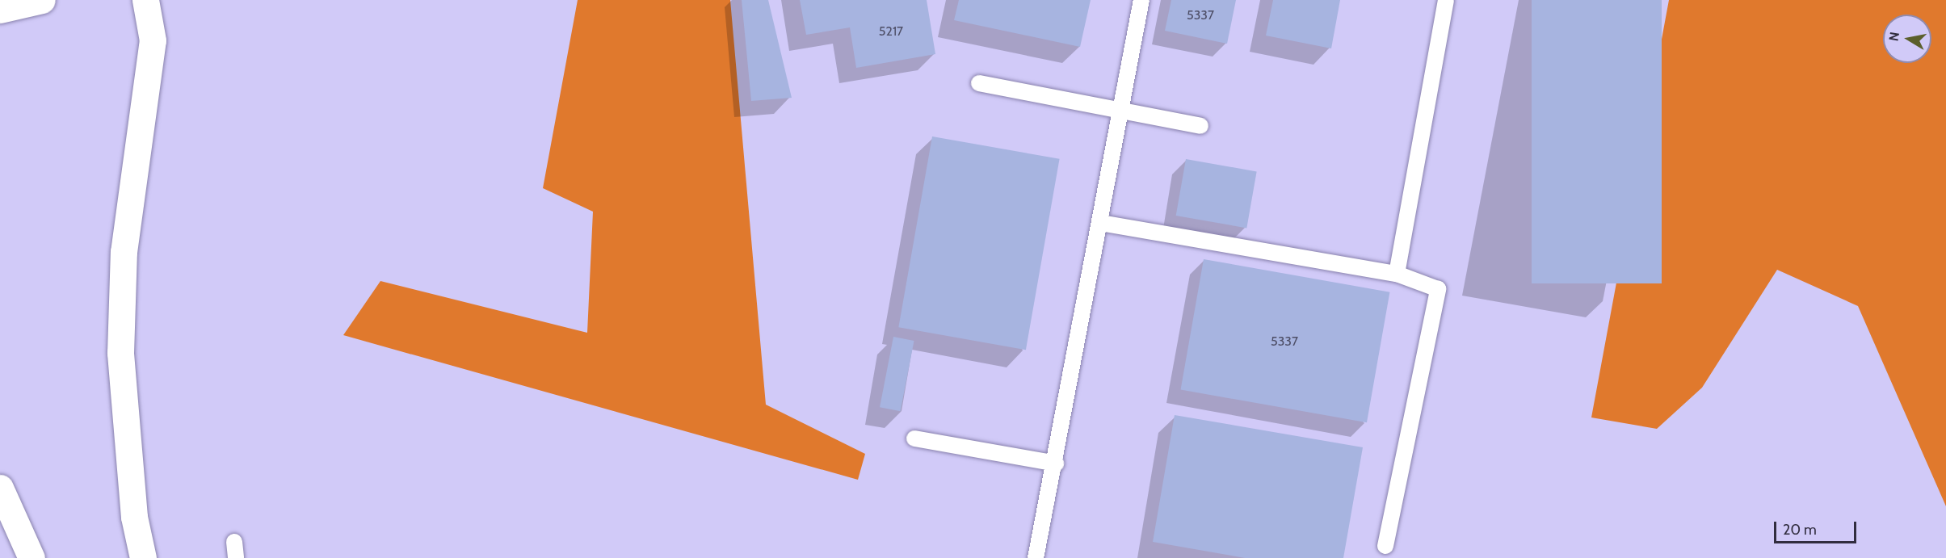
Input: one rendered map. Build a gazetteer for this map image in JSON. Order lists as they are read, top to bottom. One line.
{"house_numbers":["5337","5217","5337"],"scale_bar":"20 m","north":"left"}
